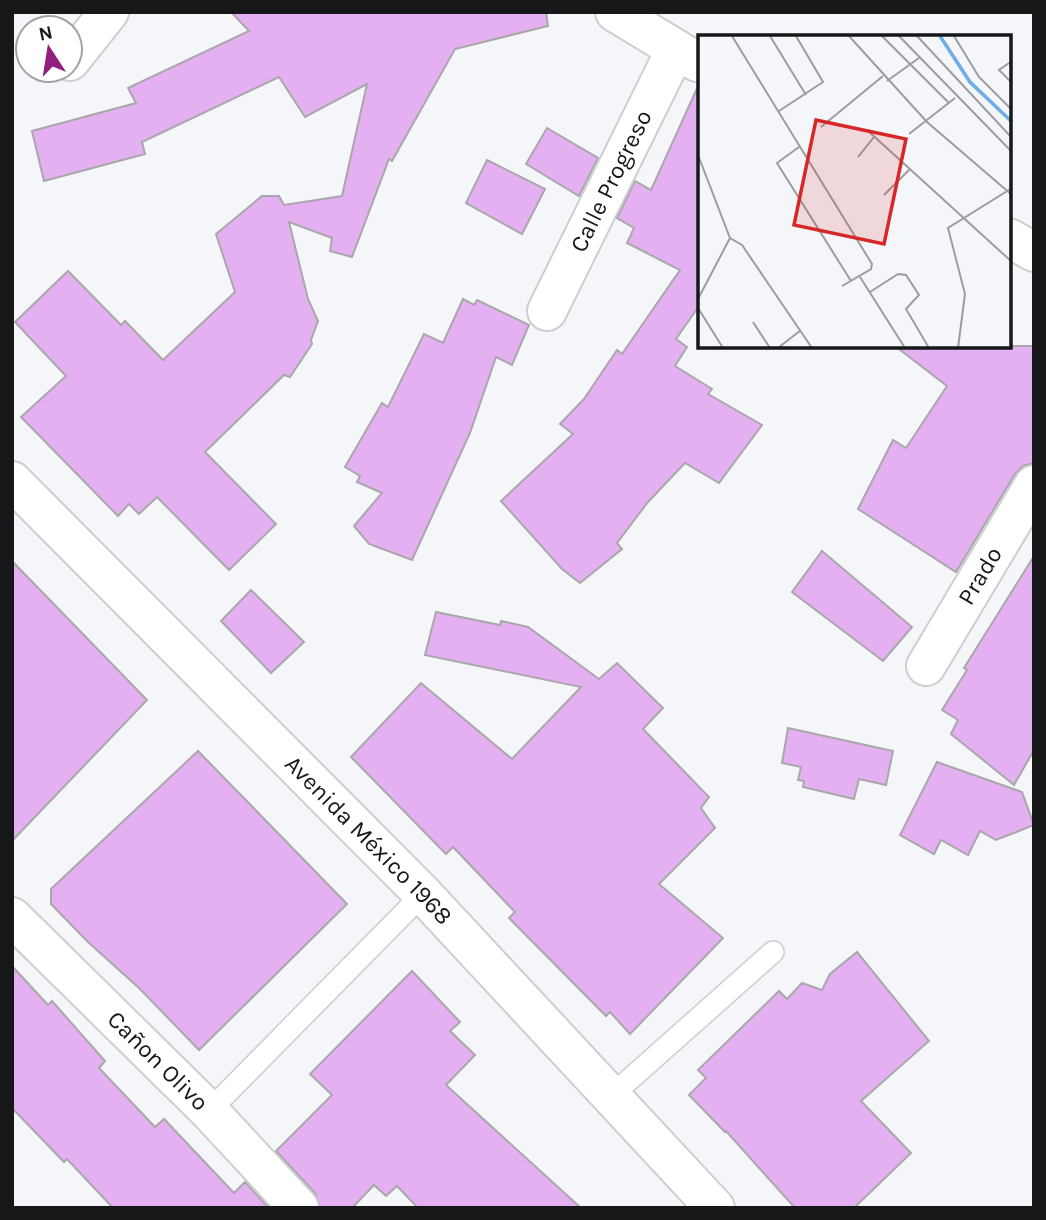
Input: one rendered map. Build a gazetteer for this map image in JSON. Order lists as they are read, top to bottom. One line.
{"streets":{"street":["Calle Progreso","Prado","Avenida México 1968","Cañon Olivo"]},"north":"top"}
